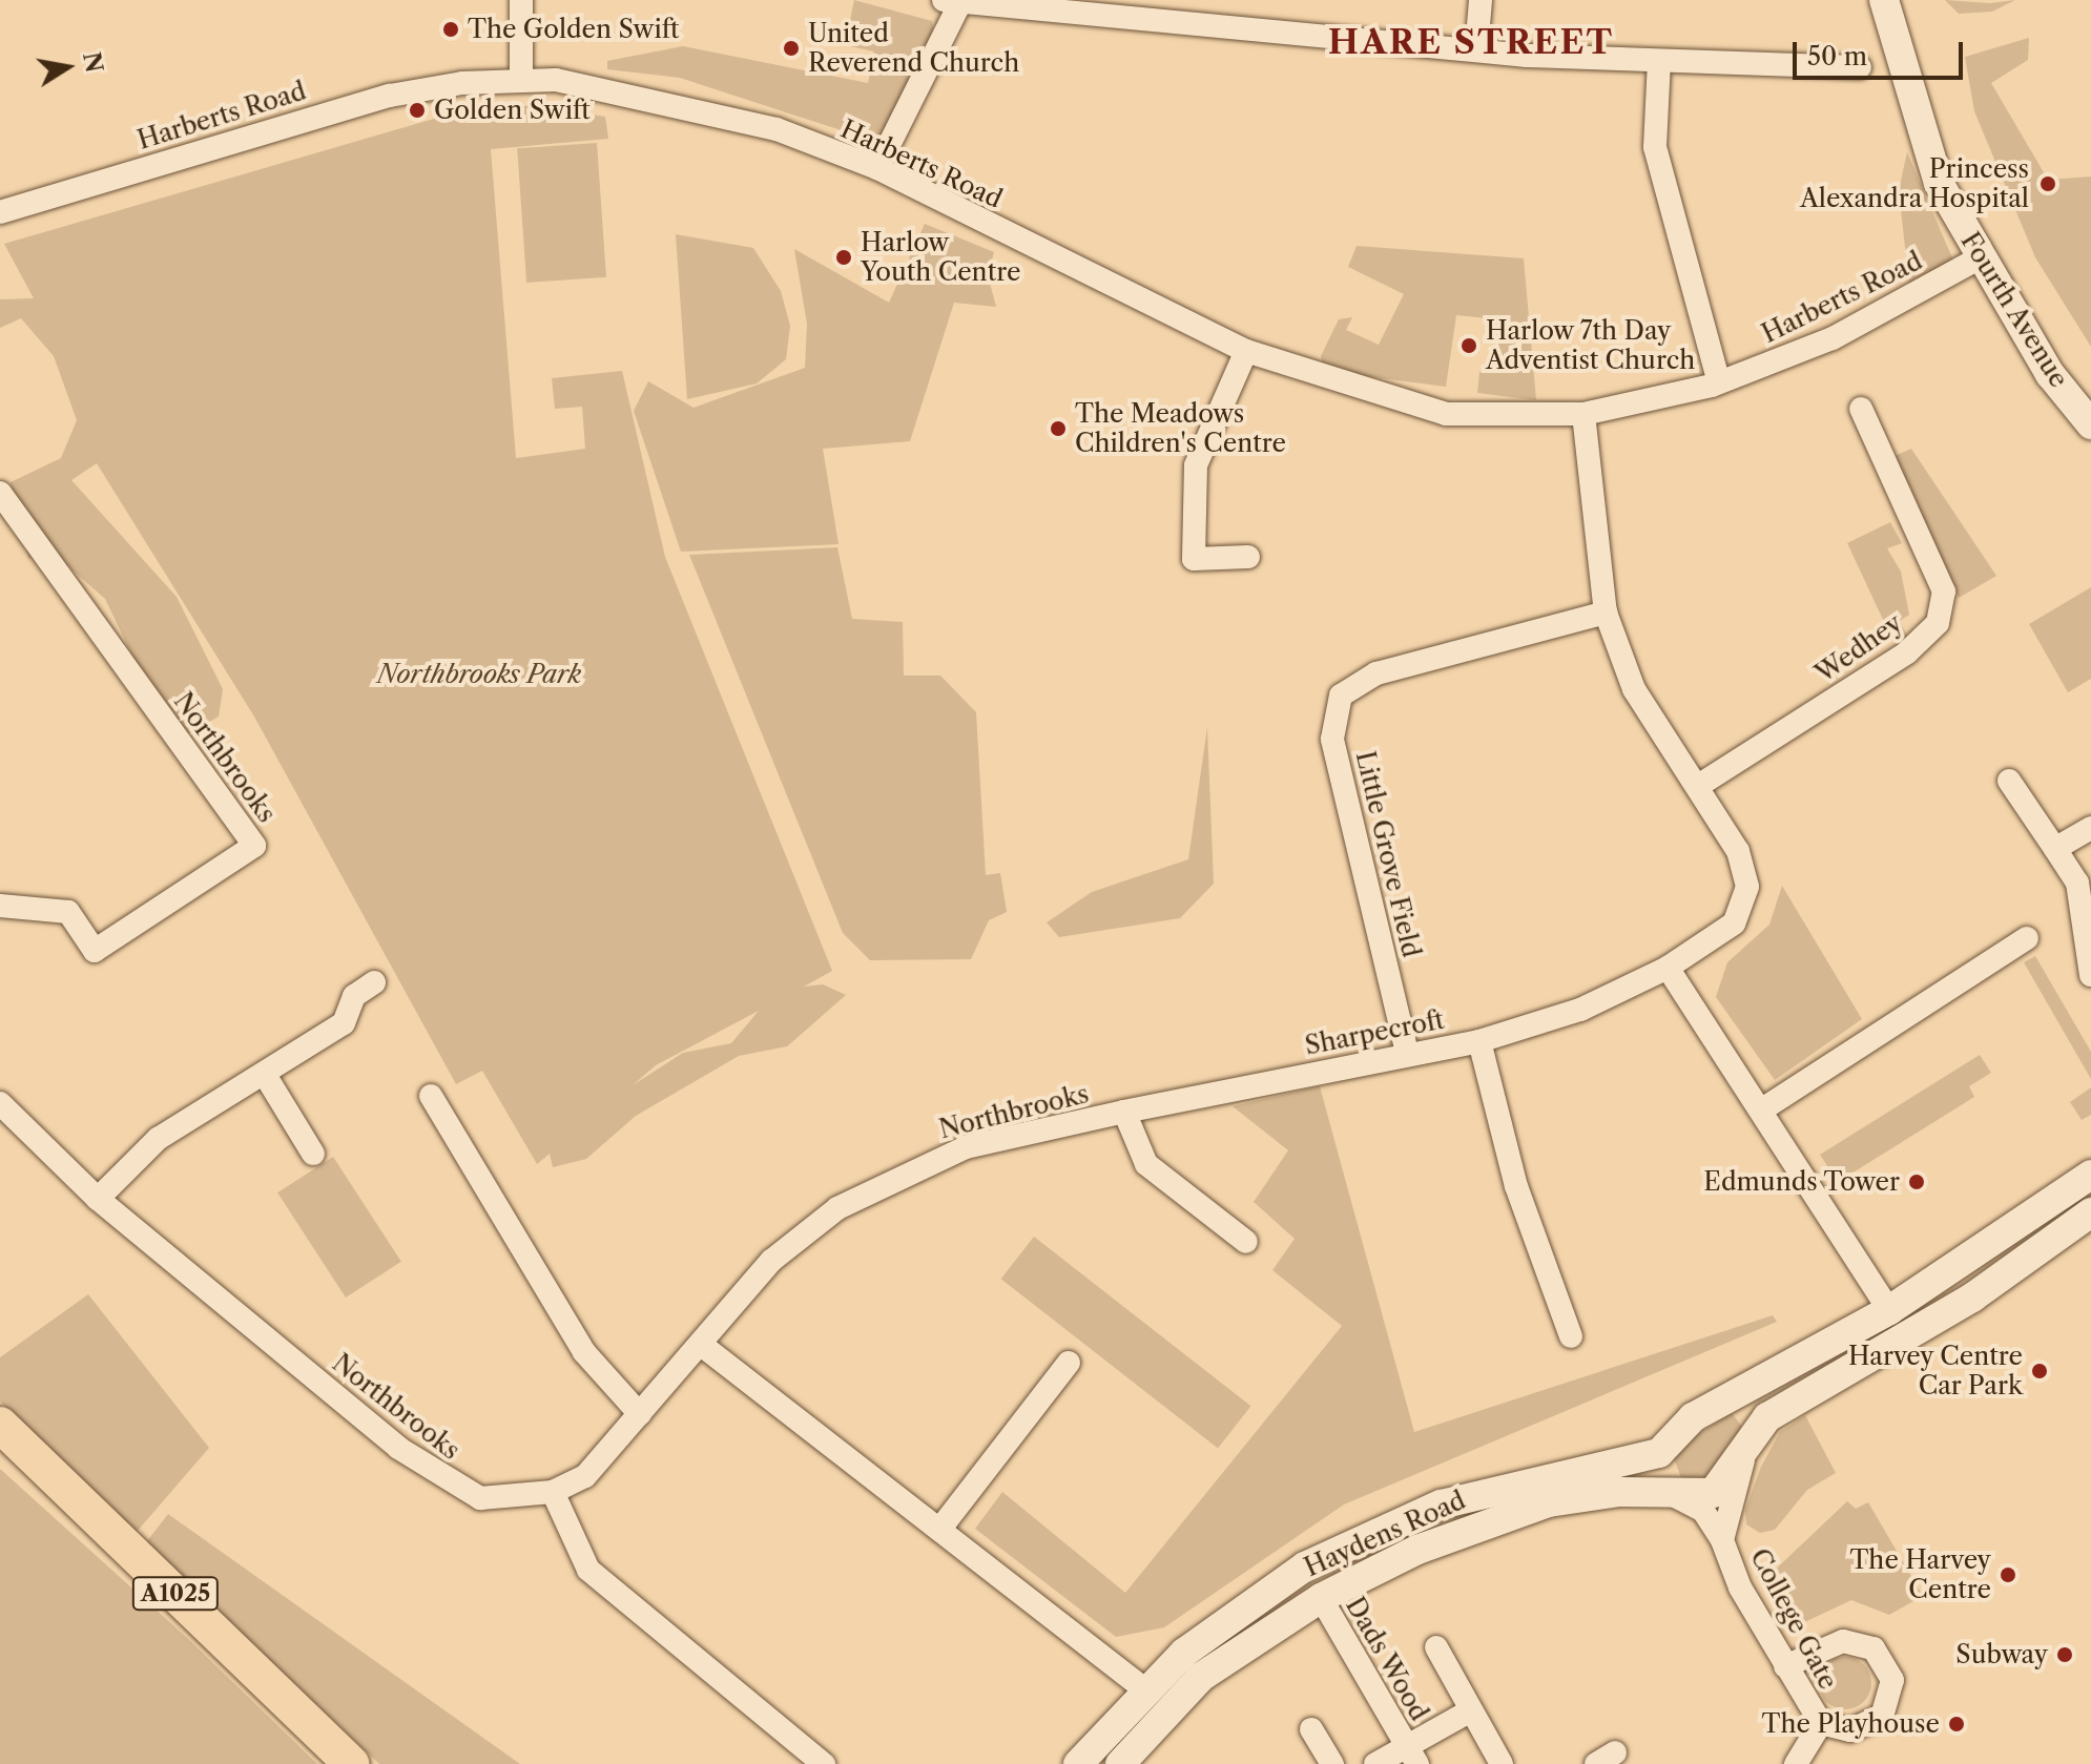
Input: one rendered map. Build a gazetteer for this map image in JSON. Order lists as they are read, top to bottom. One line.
{"streets":{"main road":["A1025"],"street":["Harberts Road","Fourth Avenue","Wedhey","Northbrooks","Little Grove Field","Sharpecroft","Haydens Road","College Gate","Dads Wood"]},"crossings":[["Harberts Road","Fourth Avenue"],["Northbrooks","Sharpecroft"],["Little Grove Field","Sharpecroft"],["Haydens Road","College Gate"],["Haydens Road","Dads Wood"]],"districts":["HARE STREET"],"parks":["Northbrooks Park"],"places":["The Golden Swift","United Reverend Church","Golden Swift","Princess Alexandra Hospital","Harlow Youth Centre","Harlow 7th Day Adventist Church","The Meadows Children's Centre","Edmunds Tower","Harvey Centre Car Park","The Harvey Centre","Subway","The Playhouse"],"scale_bar":"50 m","north":"right"}
